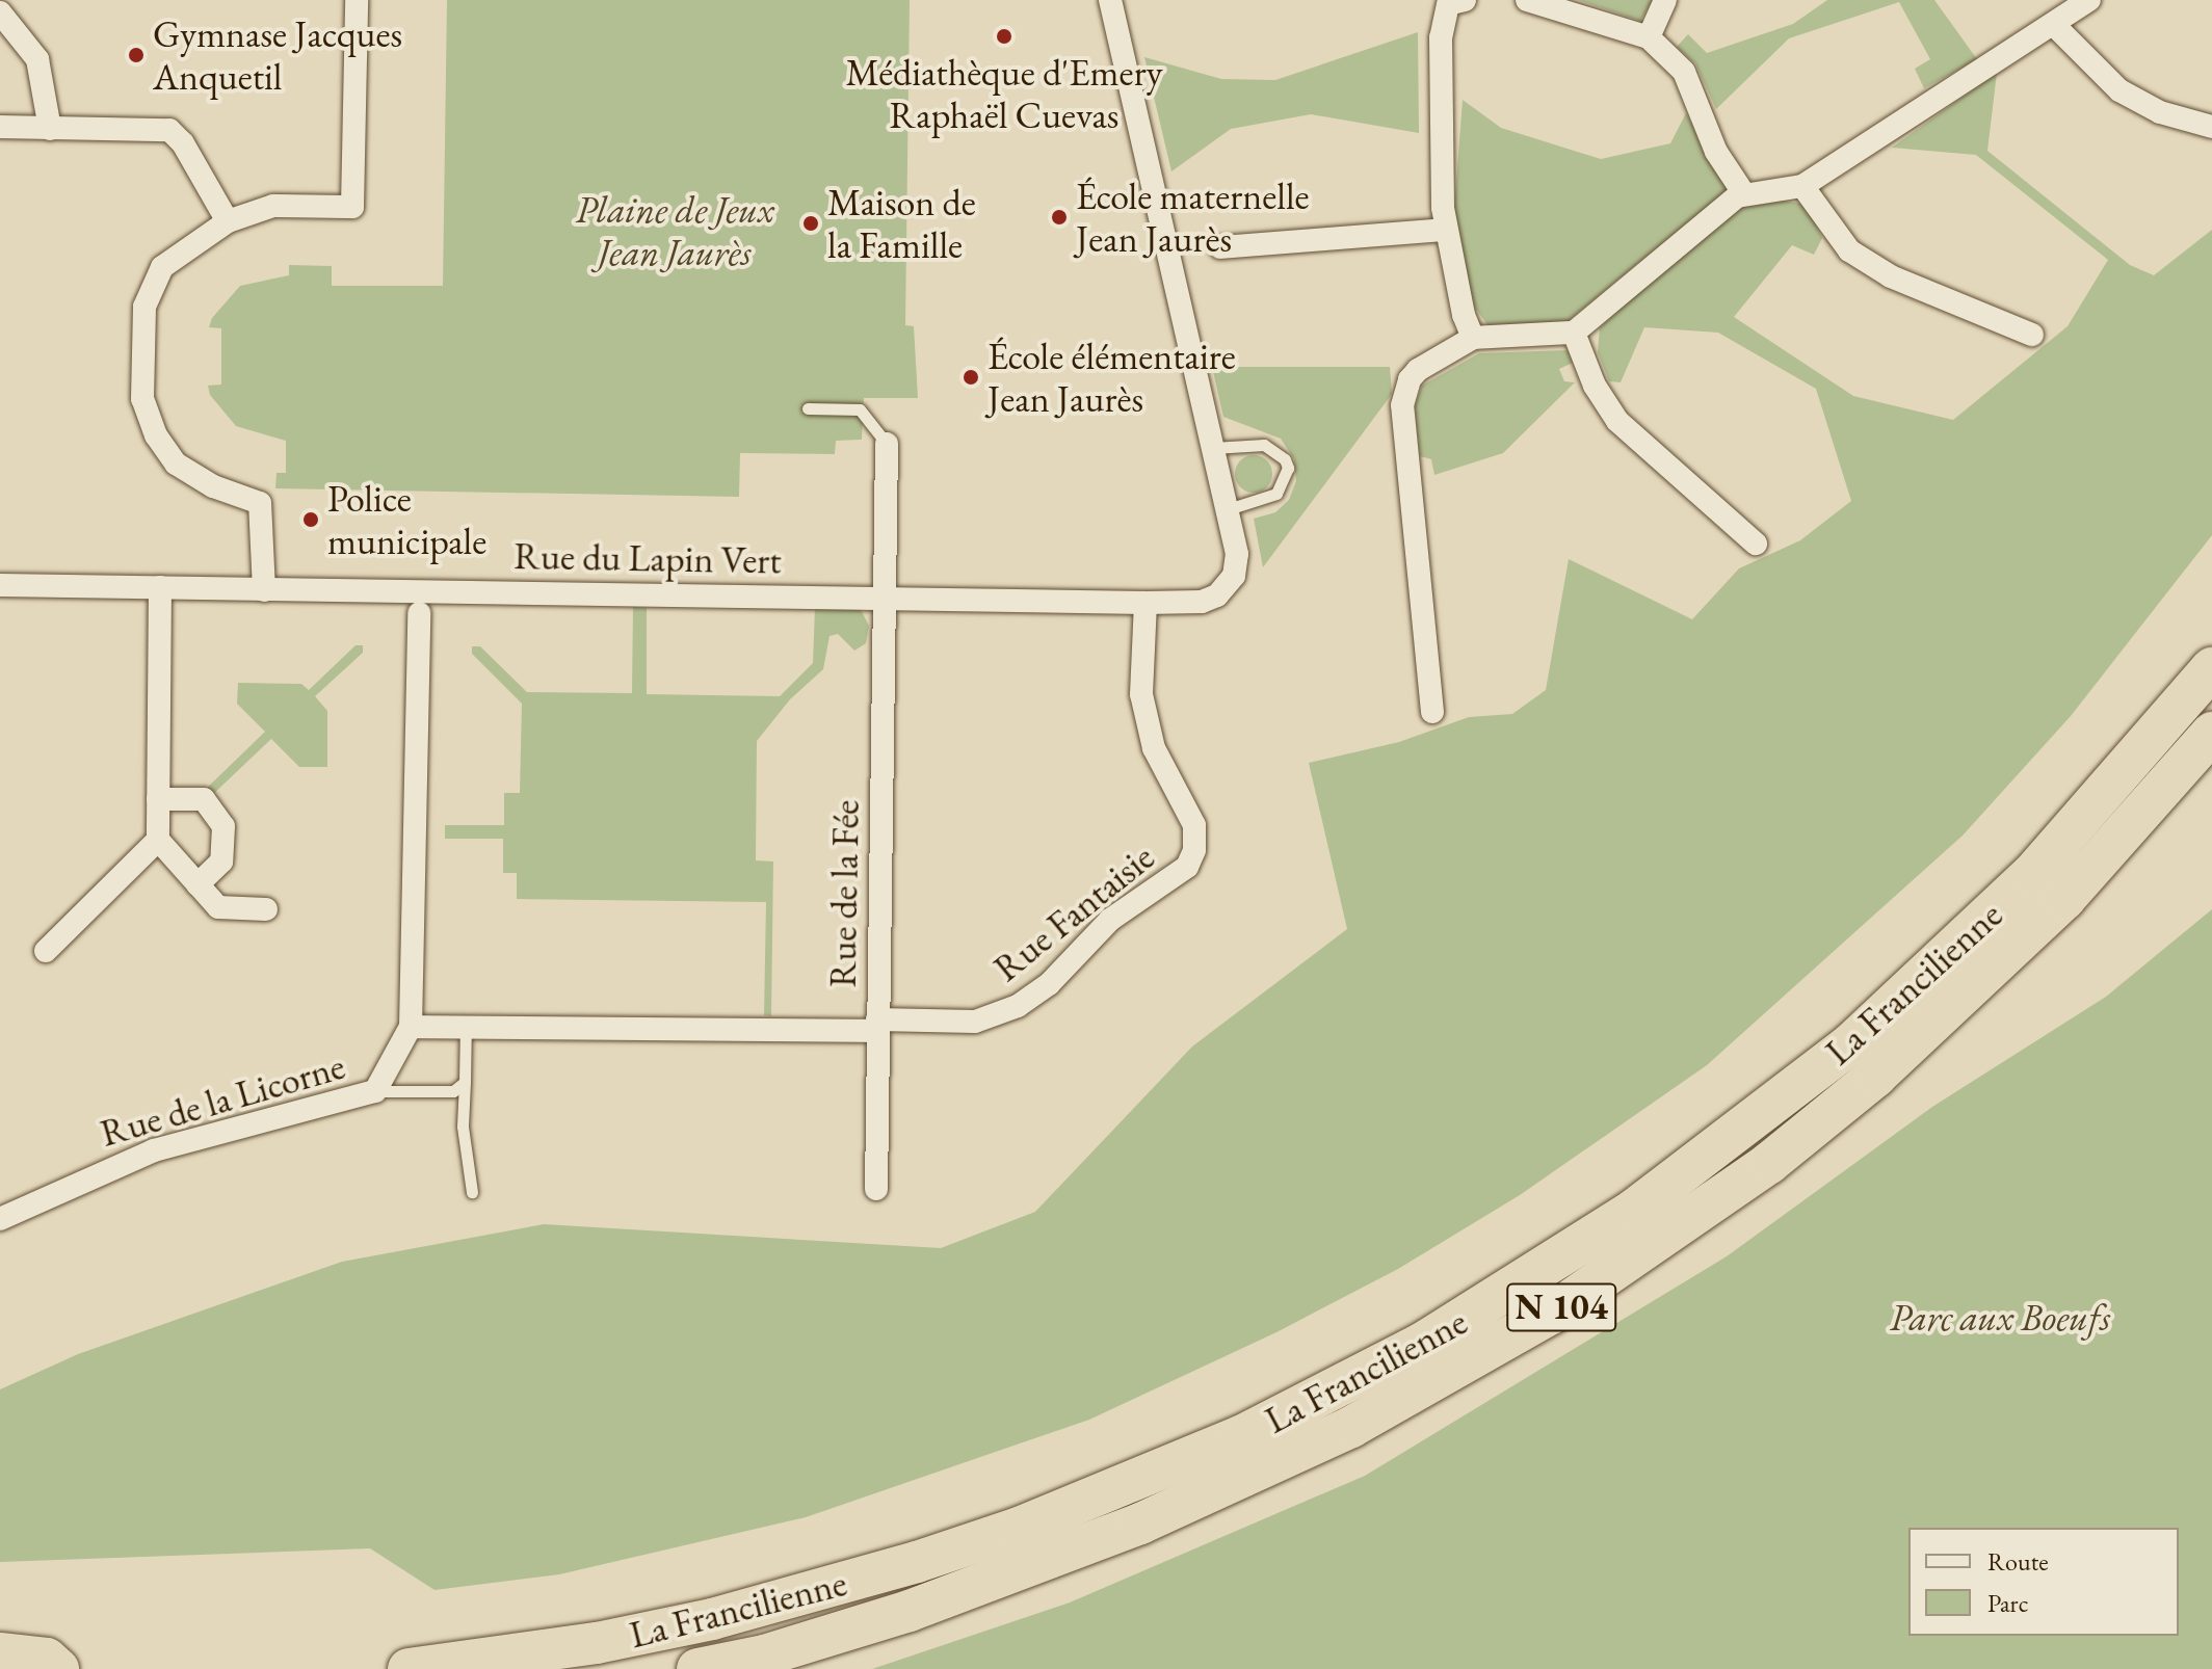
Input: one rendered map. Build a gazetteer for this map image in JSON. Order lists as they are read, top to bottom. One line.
{"streets":{"highway":["La Francilienne","N 104"],"street":["Rue du Lapin Vert","Rue de la Fée","Rue Fantaisie","Rue de la Licorne"]},"crossings":[["Rue du Lapin Vert","Rue de la Fée"],["Rue du Lapin Vert","Rue Fantaisie"],["Rue de la Fée","Rue Fantaisie"]],"parks":["Plaine de Jeux Jean Jaurès","Parc aux Boeufs"],"places":["Médiathèque d'Emery Raphaël Cuevas","Gymnase Jacques Anquetil","École maternelle Jean Jaurès","Maison de la Famille","École élémentaire Jean Jaurès","Police municipale"],"legend":["Route","Parc"]}
